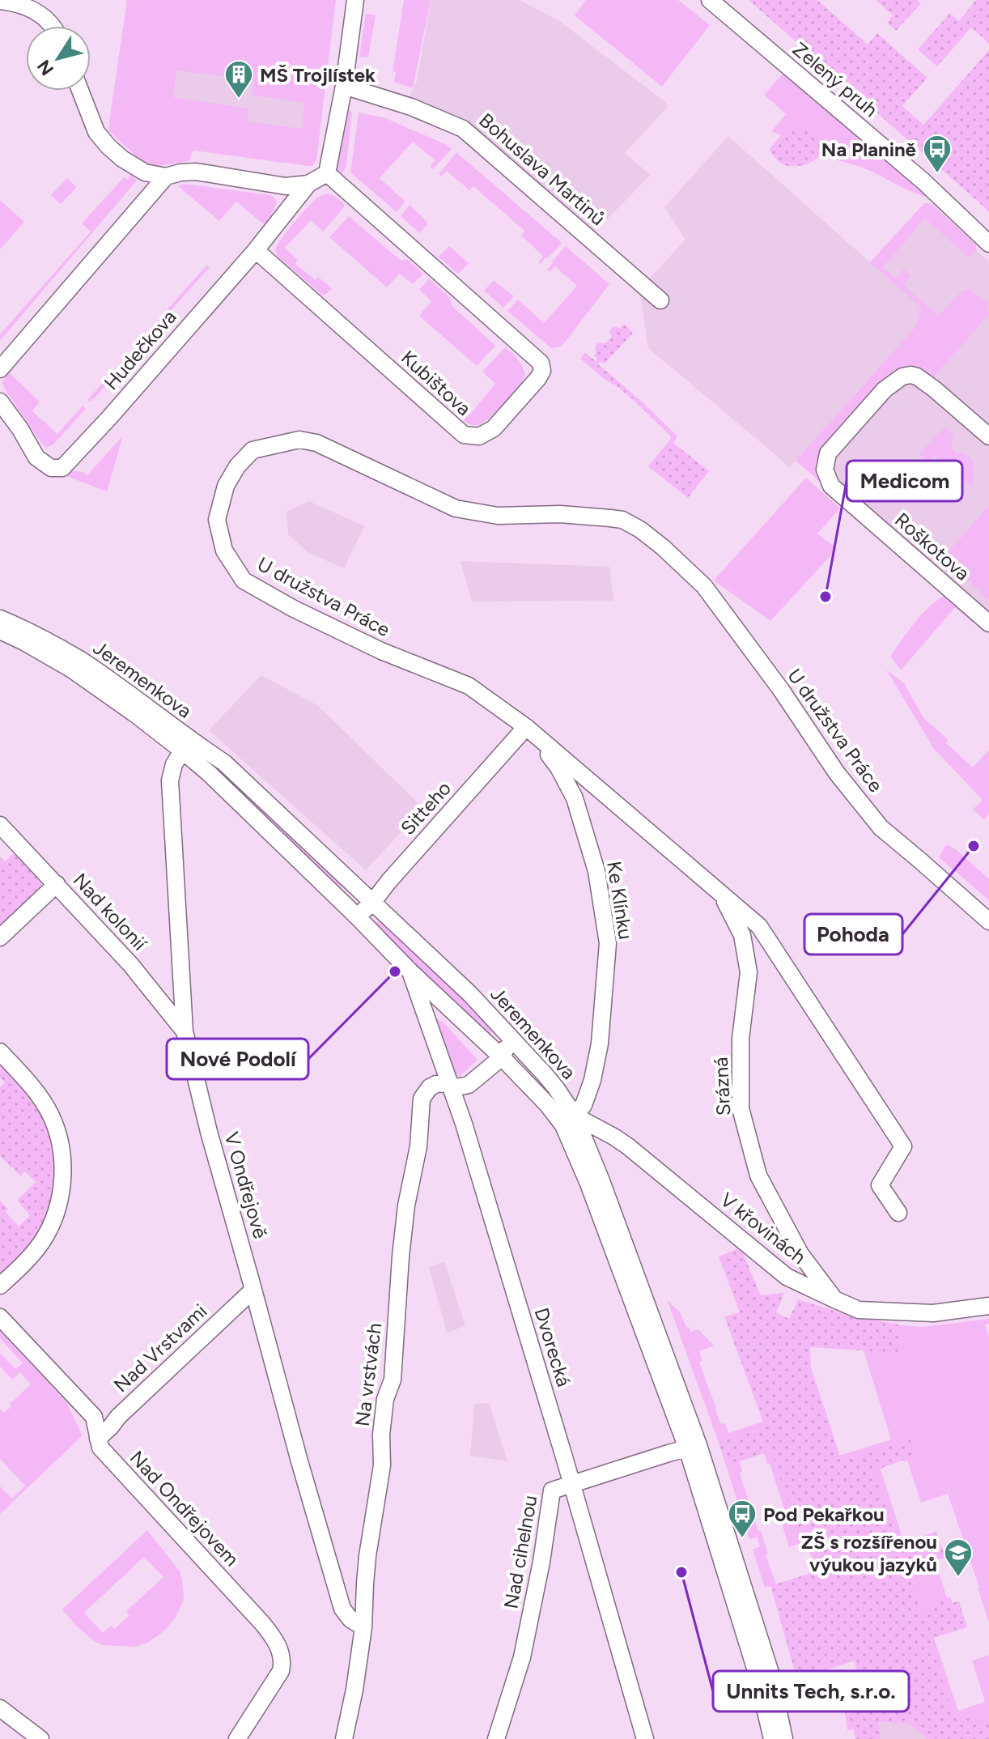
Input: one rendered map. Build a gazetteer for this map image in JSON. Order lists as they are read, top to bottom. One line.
{"streets":{"street":["Zelený pruh","Bohuslava Martinů","Hudečkova","Kubištova","Roškotova","U družstva Práce","Jeremenkova","Sitteho","Ke Klínku","Nad kolonií","Srázná","V Ondřejově","V křovinách","Dvorecká","Nad Vrstvami","Na vrstvách","Nad Ondřejovem","Nad cihelnou"]},"crossings":[["Hudečkova","Kubištova"],["U družstva Práce","Sitteho"],["U družstva Práce","Ke Klínku"],["U družstva Práce","Srázná"],["Jeremenkova","Sitteho"],["Jeremenkova","Ke Klínku"],["Jeremenkova","V Ondřejově"],["Jeremenkova","V křovinách"],["Jeremenkova","Dvorecká"],["Jeremenkova","Na vrstvách"],["Jeremenkova","Nad cihelnou"],["Sitteho","Ke Klínku"],["Ke Klínku","V křovinách"],["Nad kolonií","V Ondřejově"],["Srázná","V křovinách"],["V Ondřejově","Nad Vrstvami"],["V Ondřejově","Na vrstvách"],["Dvorecká","Na vrstvách"],["Dvorecká","Nad cihelnou"],["Nad Vrstvami","Nad Ondřejovem"]],"places":{"building":["MŠ Trojlístek"],"bus stop":["Na Planině","Pod Pekařkou"],"other":["Medicom","Pohoda","Nové Podolí","Unnits Tech, s.r.o."],"school or university":["ZŠ s rozšířenou výukou jazyků"]},"north":"bottom left"}
